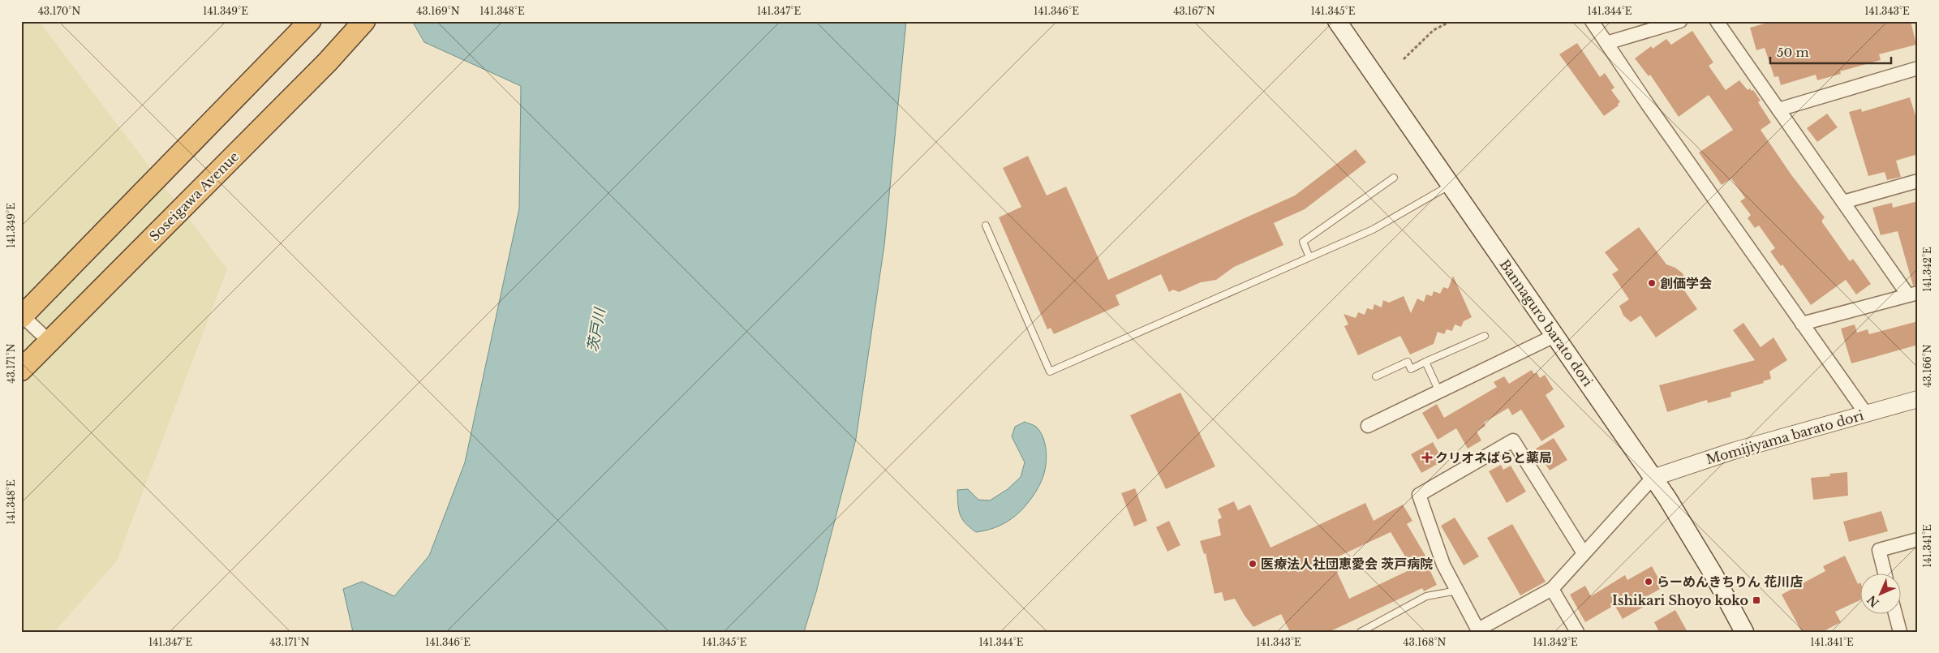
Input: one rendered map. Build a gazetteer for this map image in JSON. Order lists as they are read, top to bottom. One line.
{"streets":{"highway":["Soseigawa Avenue"],"main road":["Bannaguro barato dori"],"street":["Momijiyama barato dori"]},"crossings":[["Bannaguro barato dori","Momijiyama barato dori"]],"water":["茨戸川"],"places":{"other":["創価学会","医療法人社団恵愛会 茨戸病院","らーめんきちりん 花川店"],"health":["クリオネばらと薬局"],"transit":["Ishikari Shoyo koko"]},"scale_bar":"50 m","north":"bottom left","coordinates":["43.170°N","141.349°E","43.169°N","141.348°E","141.347°E","141.346°E","43.167°N","141.345°E","141.344°E","141.343°E","141.342°E","43.171°N","43.166°N","141.341°E","43.168°N"]}
